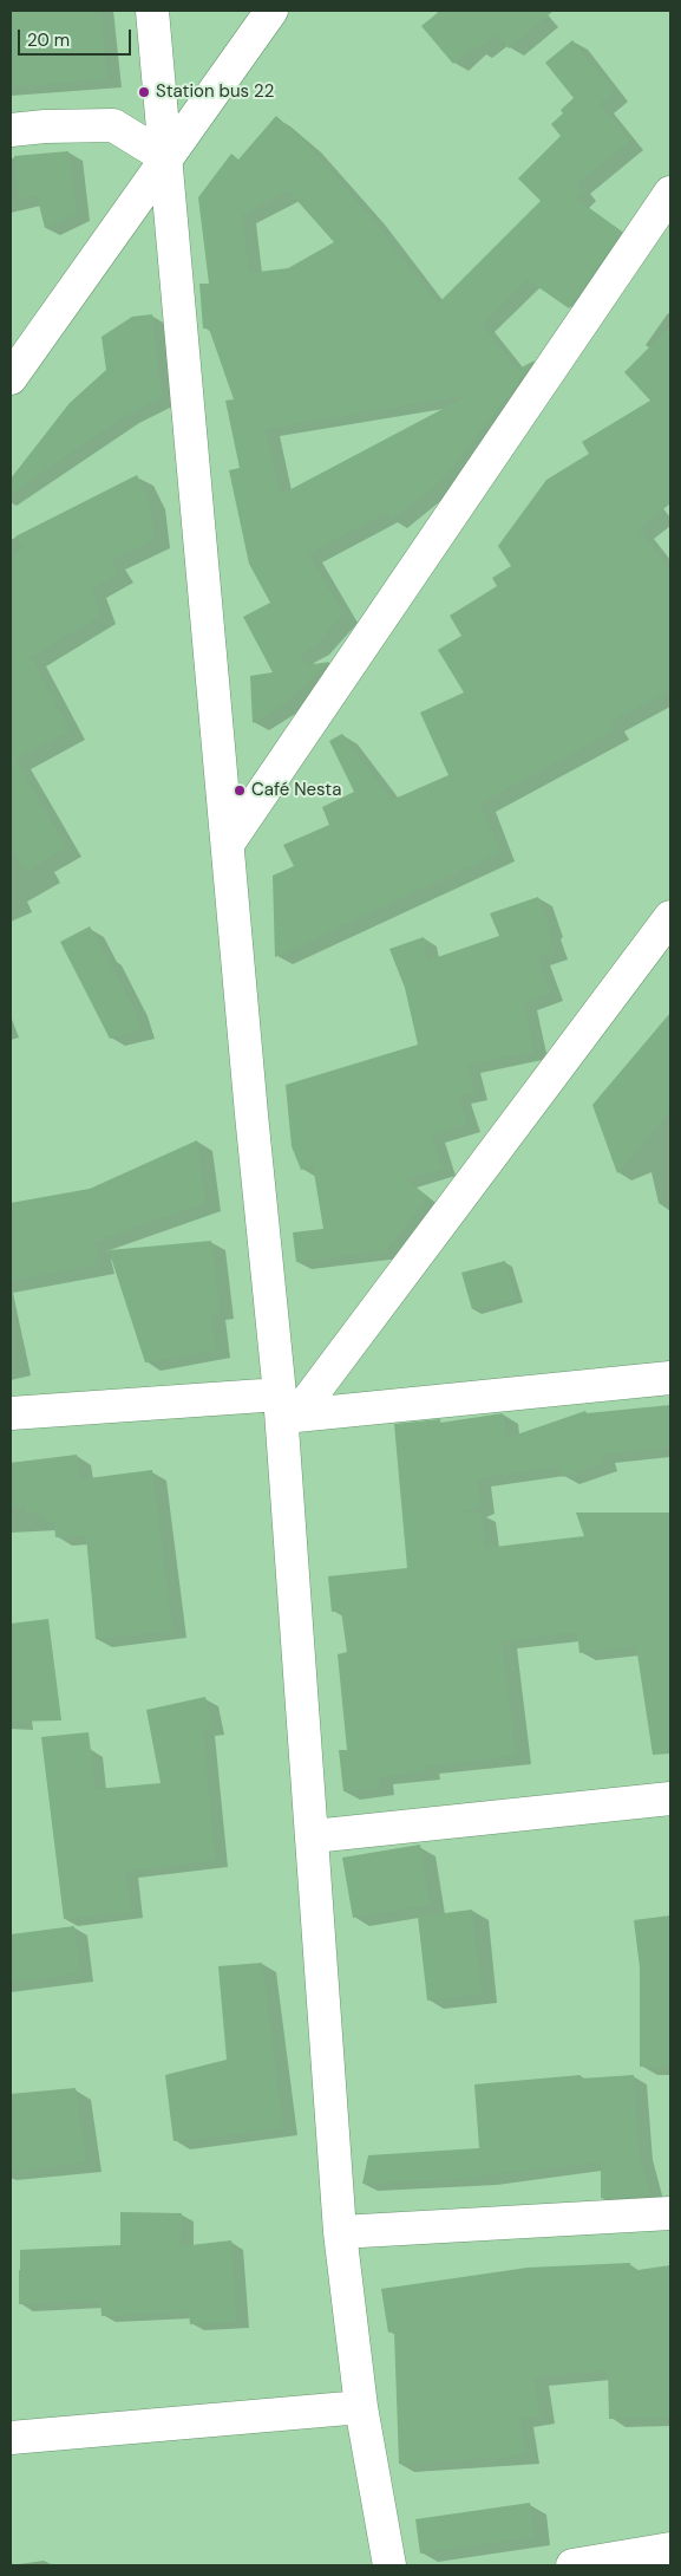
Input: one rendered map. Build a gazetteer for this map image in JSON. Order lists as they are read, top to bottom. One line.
{"places":["Station bus 22","Café Nesta"],"scale_bar":"20 m"}
